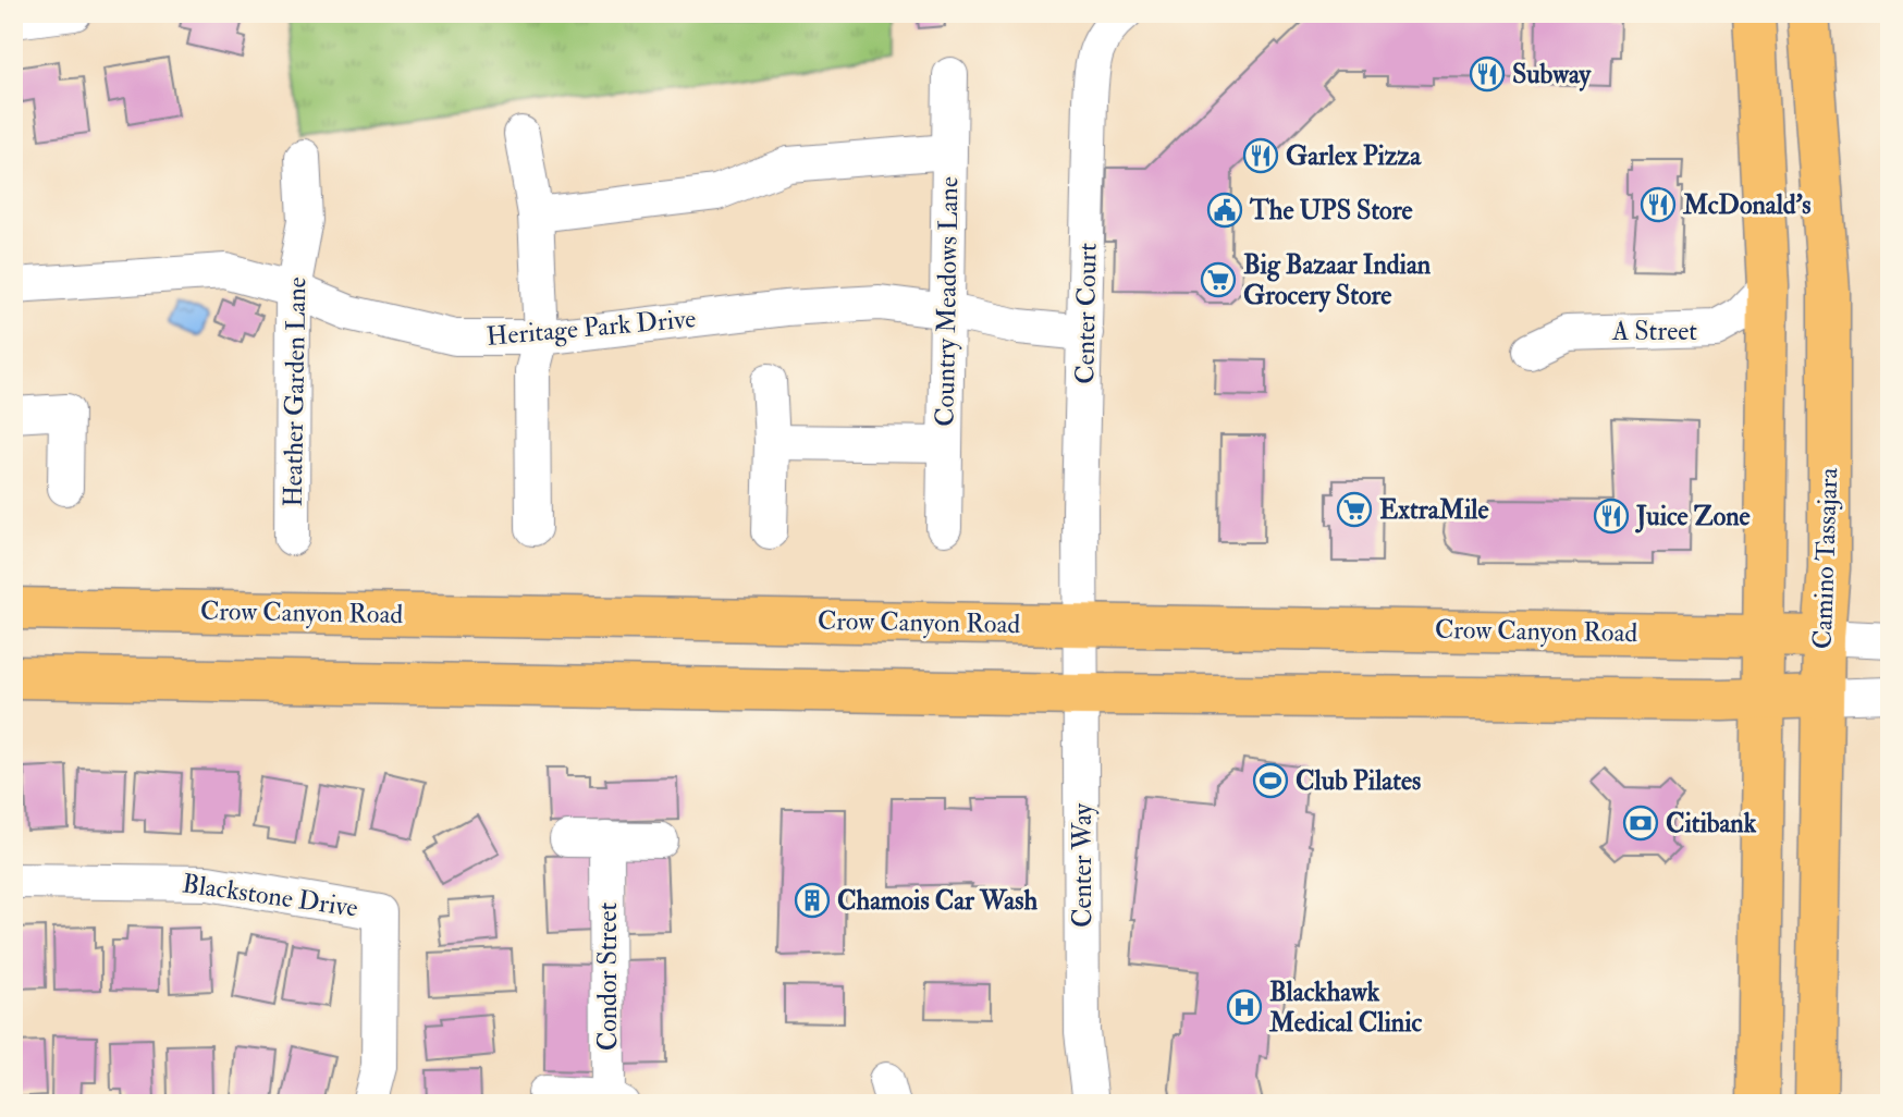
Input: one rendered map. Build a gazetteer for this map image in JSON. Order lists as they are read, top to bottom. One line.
{"streets":{"main road":["Camino Tassajara","Crow Canyon Road"],"street":["Country Meadows Lane","Center Court","Heritage Park Drive","A Street","Heather Garden Lane","Center Way","Blackstone Drive","Condor Street"]},"crossings":[["Country Meadows Lane","Heritage Park Drive"],["Center Court","Heritage Park Drive"],["Center Court","Crow Canyon Road"],["Center Court","Center Way"],["Heritage Park Drive","Heather Garden Lane"],["Camino Tassajara","Crow Canyon Road"],["Crow Canyon Road","Center Way"]],"places":{"restaurant":["Subway","Garlex Pizza","McDonald's","Juice Zone"],"public building":["The UPS Store"],"supermarket":["Big Bazaar Indian Grocery Store","ExtraMile"],"sports":["Club Pilates"],"bank":["Citibank"],"building":["Chamois Car Wash"],"hospital":["Blackhawk Medical Clinic"]}}
